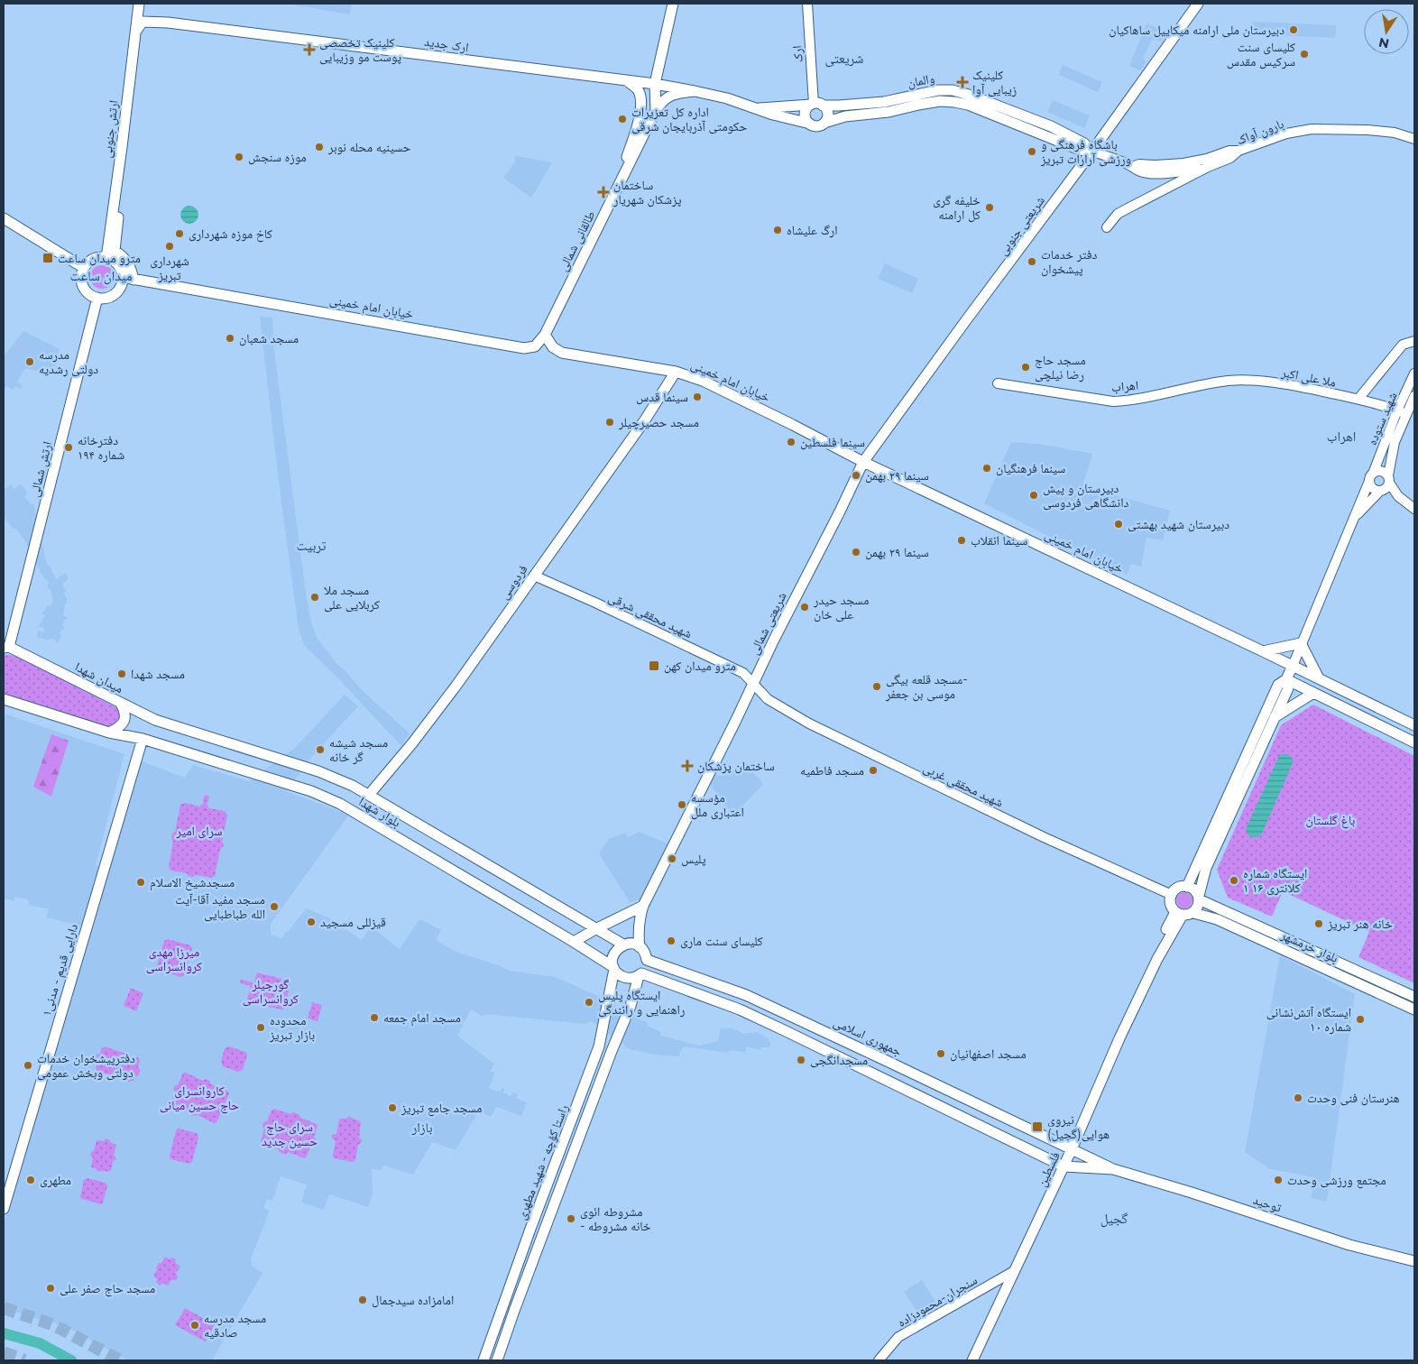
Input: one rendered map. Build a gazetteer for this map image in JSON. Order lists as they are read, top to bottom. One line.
{"streets":{"main road":["ارک جدید","والمان","ارتش جنوبی","شریعتی جنوبی","طالقانی شمالی","خیابان امام خمینی","ارتش شمالی","فردوسی","شریعتی شمالی","میدان شهدا","بلوار شهدا","بلوار خرمشهر","دارایی قدیم - مدنی۱","جمهوری اسلامی","راستا کؤچه - شهید مطهری","فلسطین","توحید"],"street":["ارک","بارون آواک","ملا علی اکبر","اهراب","شهید ستوده","شهید محققی شرقی","شهید محققی غربی","سنجران-محمودزاده"]},"crossings":[["ارک جدید","والمان"],["ارک","والمان"],["والمان","بارون آواک"],["والمان","شریعتی جنوبی"],["ارتش جنوبی","خیابان امام خمینی"],["ارتش جنوبی","ارتش شمالی"],["شریعتی جنوبی","خیابان امام خمینی"],["شریعتی جنوبی","شریعتی شمالی"],["طالقانی شمالی","خیابان امام خمینی"],["خیابان امام خمینی","شهید ستوده"],["خیابان امام خمینی","ارتش شمالی"],["خیابان امام خمینی","فردوسی"],["خیابان امام خمینی","شریعتی شمالی"],["ملا علی اکبر","اهراب"],["ملا علی اکبر","شهید ستوده"],["ارتش شمالی","میدان شهدا"],["فردوسی","شهید محققی شرقی"],["فردوسی","بلوار شهدا"],["شهید محققی شرقی","شریعتی شمالی"],["شهید محققی شرقی","شهید محققی غربی"],["شریعتی شمالی","شهید محققی غربی"],["شریعتی شمالی","جمهوری اسلامی"],["میدان شهدا","بلوار شهدا"],["شهید محققی غربی","بلوار خرمشهر"],["شهید محققی غربی","فلسطین"],["بلوار شهدا","دارایی قدیم - مدنی۱"],["بلوار شهدا","راستا کؤچه - شهید مطهری"],["بلوار خرمشهر","فلسطین"],["جمهوری اسلامی","فلسطین"],["جمهوری اسلامی","توحید"],["فلسطین","سنجران-محمودزاده"]],"districts":["شریعتی","میدان ساعت","اهراب","تربیت","بازار","گجیل"],"parks":["باغ گلستان","سرای امیر","میرزا مهدی کروانسراسی","گورجیلر کروانسراسی","کاروانسرای حاج حسین میانی","سرای حاج حسین جدید"],"places":{"other":["دبیرستان ملی ارامنه میکاییل ساهاکیان","کلیسای سنت سرکیس مقدس","اداره کل تعزیرات حکومتی آذربایجان شرقی","حسینیه محله نوبر","باشگاه فرهنگی و ورزشی آرارات تبریز","موزه سنجش","خلیفه گری کل ارامنه","ارگ علیشاه","کاخ موزه شهرداری","شهرداری تبریز","دفتر خدمات پیشخوان","مسجد شعبان","مدرسه دولتی رشدیه","مسجد حاج رضا نیلچی","سینما قدس","مسجد حصیرچیلر","سینما فلسطین","دفترخانه شماره ۱۹۴","سینما فرهنگیان","سینما ٢٩ بهمن","دبیرستان و پیش دانشگاهی فردوسی","دبیرستان شهید بهشتی","سینما انقلاب","سینما ۲۹ بهمن","مسجد ملا کربلایی علی","مسجد حیدر علی خان","مسجد شهدا","مسجد قلعه بیگی- موسی بن جعفر","مسجد شیشه گر خانه","مسجد فاطمیه","مؤسسه اعتباری ملل","پلیس","ایستگاه شماره ۱ کلانتری ۱۶","مسجدشیخ الاسلام","مسجد مفید آقا-آیت الله طباطبایی","قیزللی مسجید","خانه هنر تبریز","کلیسای سنت ماری","ایستگاه پلیس راهنمایی و رانندگی","مسجد امام جمعه","ایستگاه آتش‌نشانی شماره ۱۰","محدوده بازار تبریز","مسجد اصفهانیان","مسجدانگجی","دفترپیشخوان خدمات دولتی وبخش عمومی","هنرستان فنی وحدت","مسجد جامع تبریز","مطهری","مجتمع ورزشی وحدت","مشروطه ائوی - خانه مشروطه","مسجد حاج صفر علی","امامزاده سیدجمال","مسجد مدرسه صادقیه"],"health":["کلینیک تخصصی پوست مو وزیبایی","کلینیک زیبایی آوا","ساختمان پزشکان شهریار","ساختمان پزشکان"],"transit":["مترو میدان ساعت","مترو میدان کهن","نیروی هوایی(گجیل)"]},"north":"bottom"}
